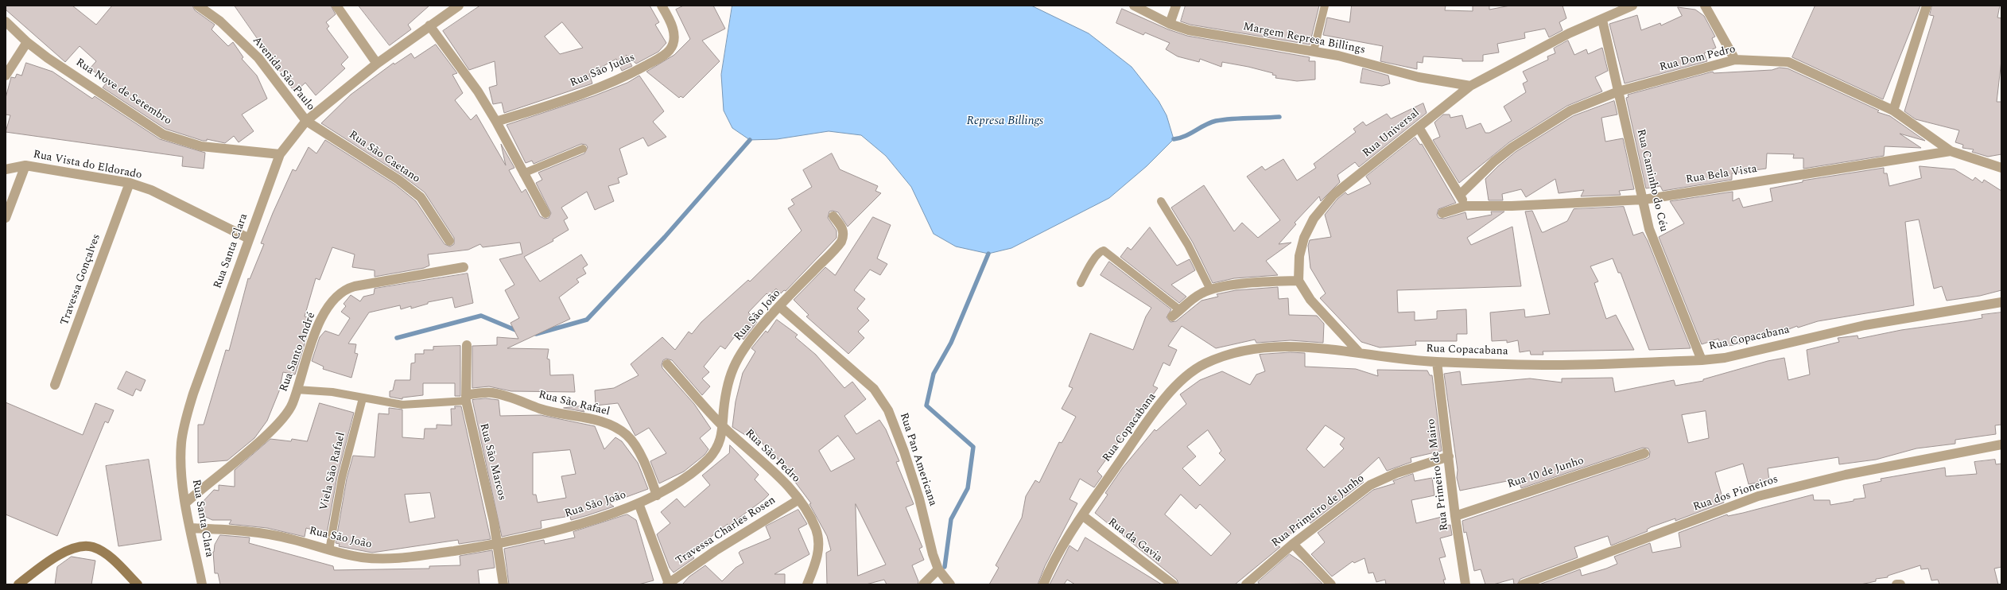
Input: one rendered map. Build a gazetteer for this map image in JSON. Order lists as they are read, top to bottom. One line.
{"streets":{"street":["Margem Represa Billings","Rua Dom Pedro","Rua São Judas","Avenida São Paulo","Rua Nove de Setembro","Rua Universal","Rua São Caetano","Rua Vista do Eldorado","Rua Bela Vista","Rua Caminho do Céu","Rua Santa Clara","Travessa Gonçalves","Rua São João","Rua Copacabana","Rua Santo André","Rua São Rafael","Rua São Pedro","Rua Pan Americana","Rua São Marcos","Rua 10 de Junho","Rua Primeiro de Mairo","Rua dos Pioneiros","Rua Primeiro de Junho","Travessa Charles Rosen","Rua da Gavia"],"lane":["Viela São Rafael"]},"crossings":[["Margem Represa Billings","Rua Universal"],["Rua Dom Pedro","Rua Bela Vista"],["Rua Dom Pedro","Rua Caminho do Céu"],["Avenida São Paulo","Rua São Caetano"],["Avenida São Paulo","Rua Santa Clara"],["Rua Nove de Setembro","Rua Santa Clara"],["Rua Universal","Rua Caminho do Céu"],["Rua São Caetano","Rua Santa Clara"],["Rua Vista do Eldorado","Rua Santa Clara"],["Rua Vista do Eldorado","Travessa Gonçalves"],["Rua Bela Vista","Rua Caminho do Céu"],["Rua Caminho do Céu","Rua Copacabana"],["Rua Santa Clara","Rua São João"],["Rua Santa Clara","Rua Santo André"],["Rua São João","Rua São Rafael"],["Rua São João","Rua São Pedro"],["Rua São João","Rua Pan Americana"],["Rua São João","Rua São Marcos"],["Rua São João","Viela São Rafael"],["Rua Copacabana","Rua Primeiro de Mairo"],["Rua Copacabana","Rua da Gavia"],["Rua Santo André","Rua São Rafael"],["Rua São Rafael","Rua São Marcos"],["Rua São Rafael","Viela São Rafael"],["Rua São Pedro","Travessa Charles Rosen"],["Rua 10 de Junho","Rua Primeiro de Mairo"],["Rua Primeiro de Mairo","Rua Primeiro de Junho"]],"water":["Represa Billings"]}
